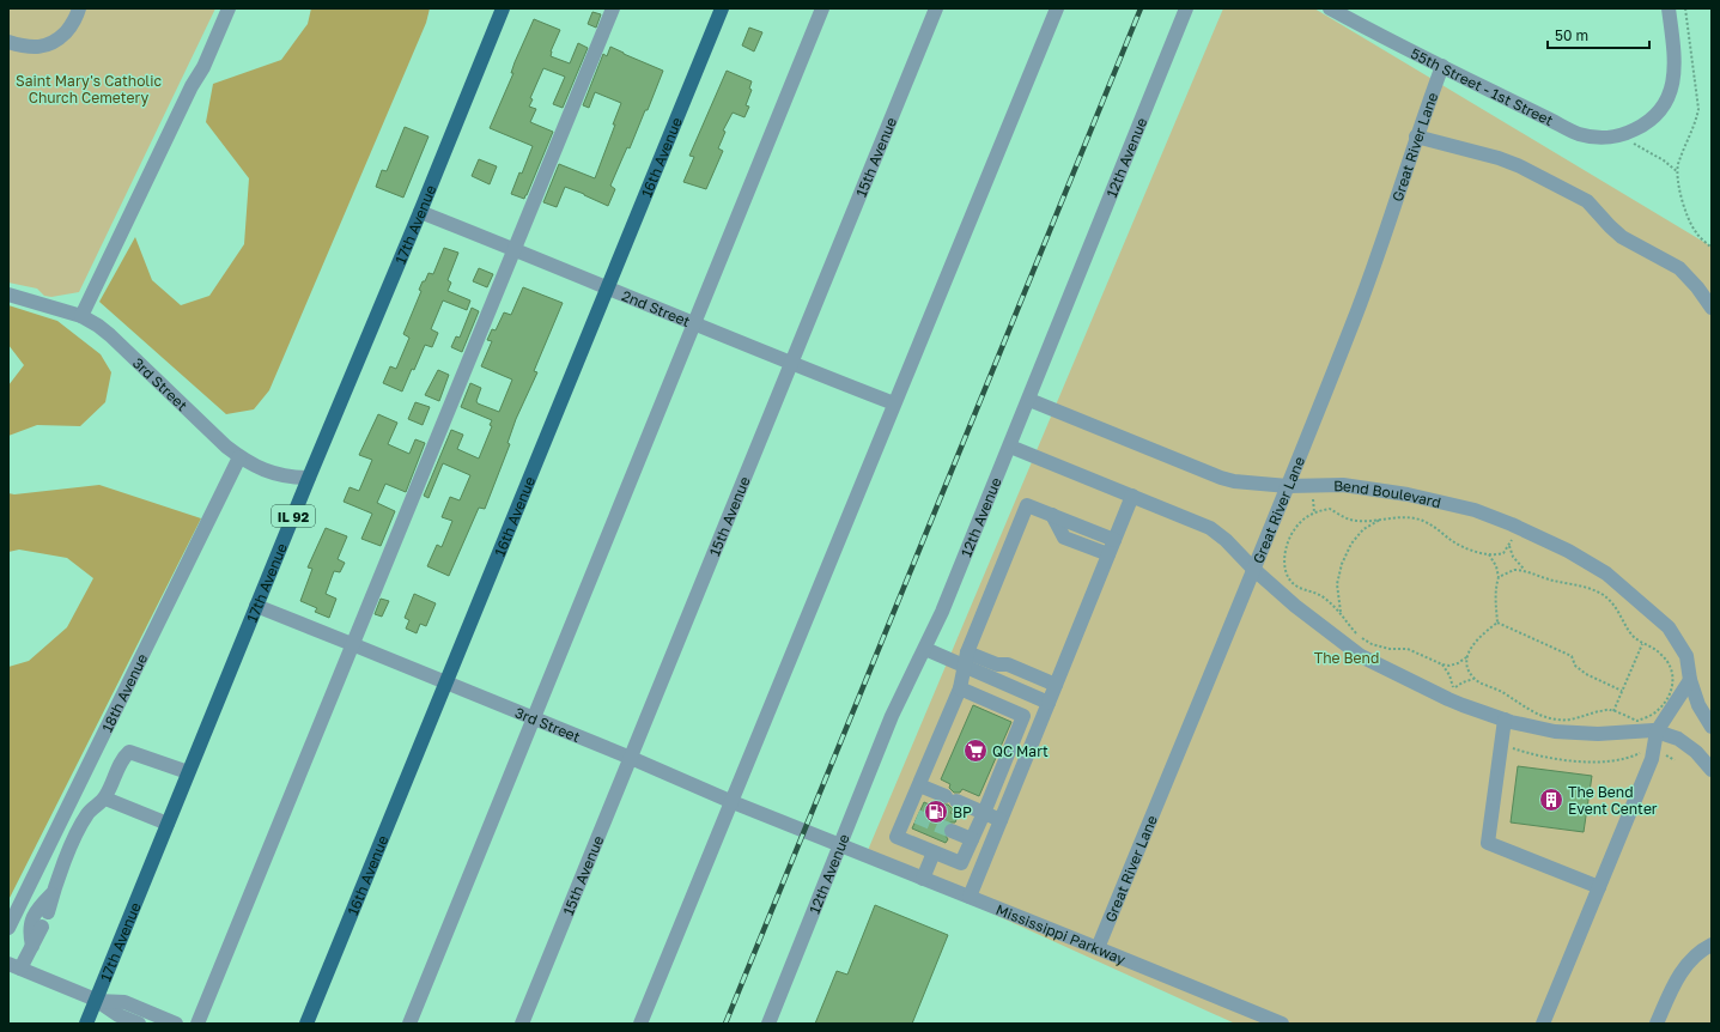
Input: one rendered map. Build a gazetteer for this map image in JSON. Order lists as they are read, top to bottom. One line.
{"streets":{"main road":["16th Avenue","17th Avenue","IL 92"],"street":["55th Street - 1st Street","Great River Lane","15th Avenue","12th Avenue","2nd Street","3rd Street","Bend Boulevard","18th Avenue","Mississippi Parkway"]},"crossings":[["55th Street - 1st Street","Great River Lane"],["Great River Lane","Bend Boulevard"],["Great River Lane","Mississippi Parkway"],["16th Avenue","2nd Street"],["16th Avenue","3rd Street"],["15th Avenue","2nd Street"],["15th Avenue","3rd Street"],["12th Avenue","3rd Street"],["12th Avenue","Bend Boulevard"],["12th Avenue","Mississippi Parkway"],["17th Avenue","2nd Street"],["17th Avenue","3rd Street"],["3rd Street","18th Avenue"],["3rd Street","Mississippi Parkway"]],"parks":["Saint Mary's Catholic Church Cemetery","The Bend"],"places":{"supermarket":["QC Mart"],"building":["The Bend Event Center"],"fuel station":["BP"]},"scale_bar":"50 m"}
